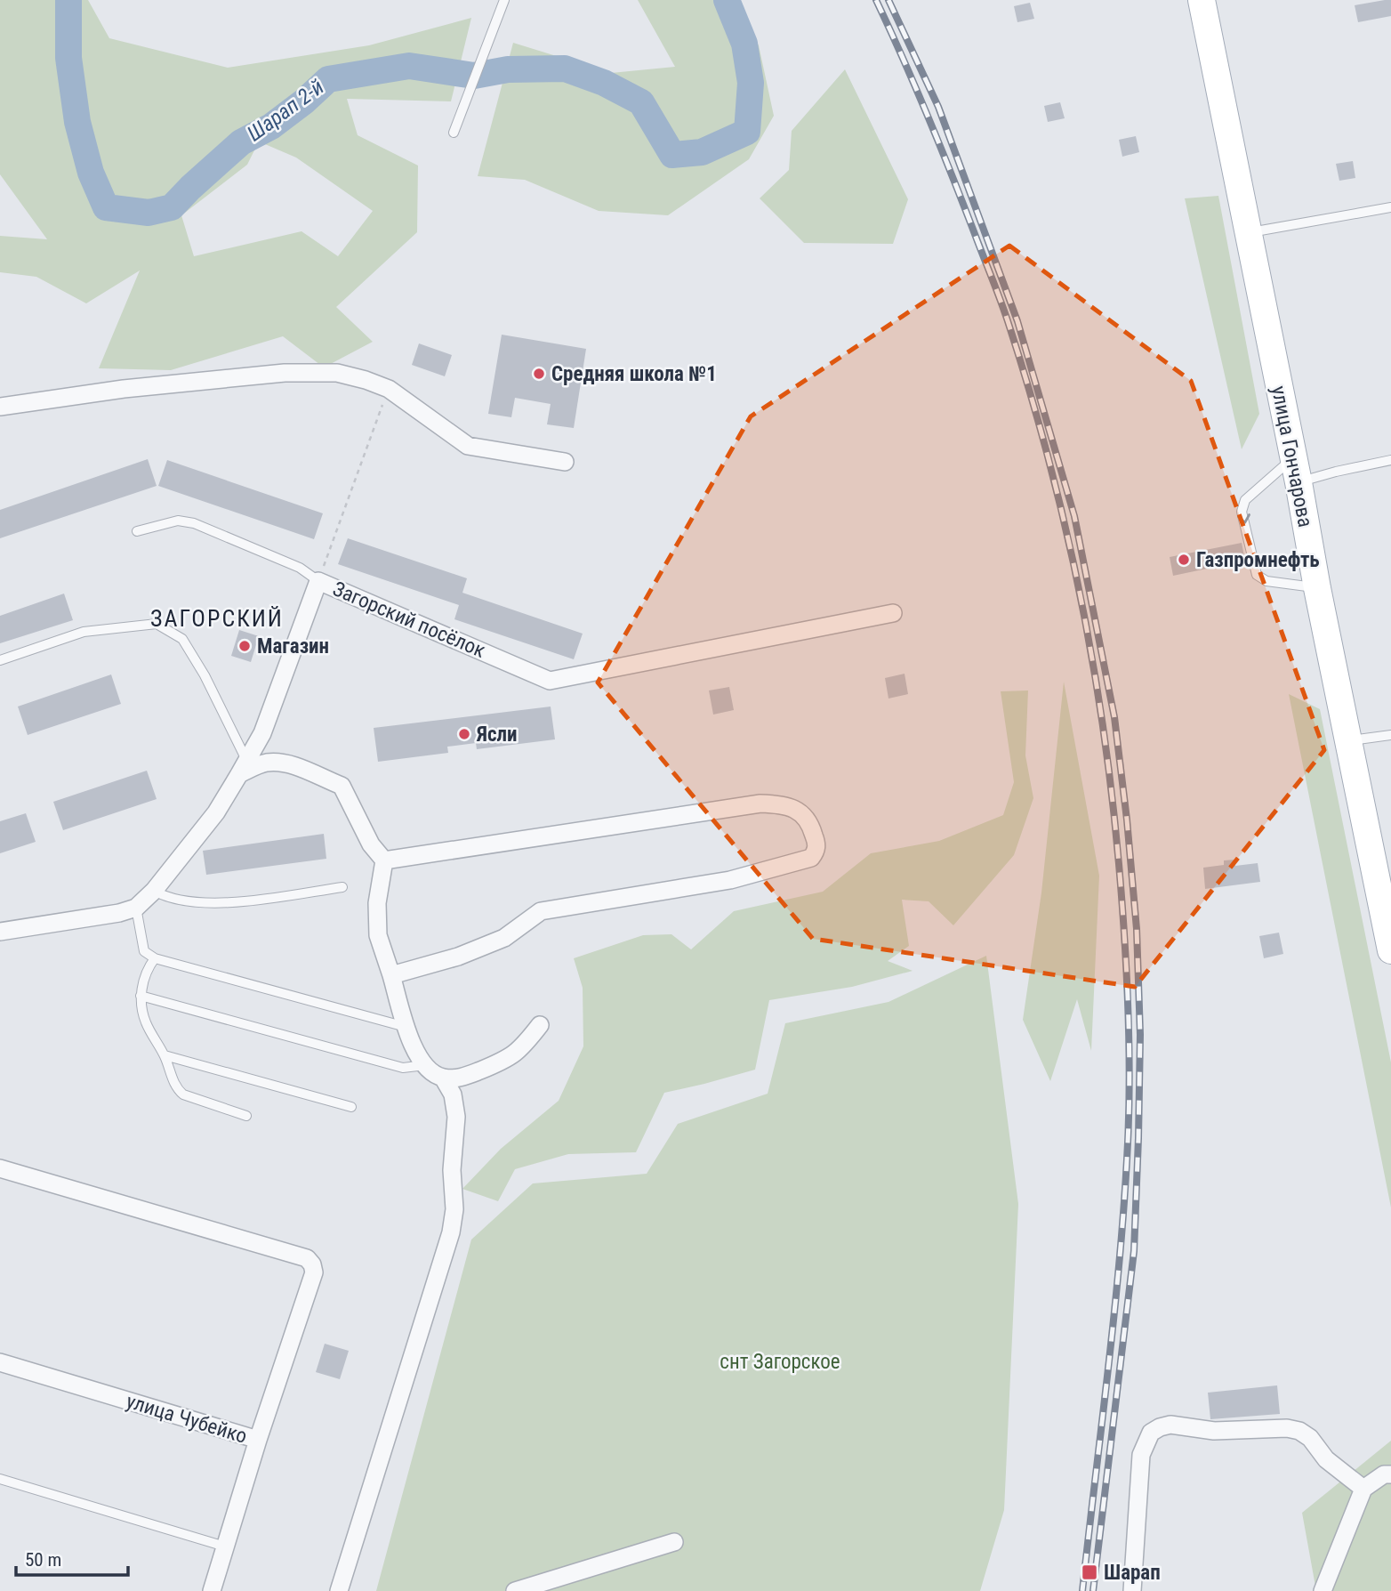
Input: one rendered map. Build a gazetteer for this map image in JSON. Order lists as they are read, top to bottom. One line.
{"streets":{"main road":["улица Гончарова"],"street":["Загорский посёлок","улица Чубейко"]},"districts":["ЗАГОРСКИЙ"],"water":["Шарап 2-й"],"parks":["снт Загорское"],"places":{"other":["Средняя школа №1","Газпромнефть","Магазин","Ясли"],"transit":["Шарап"]},"scale_bar":"50 m"}
